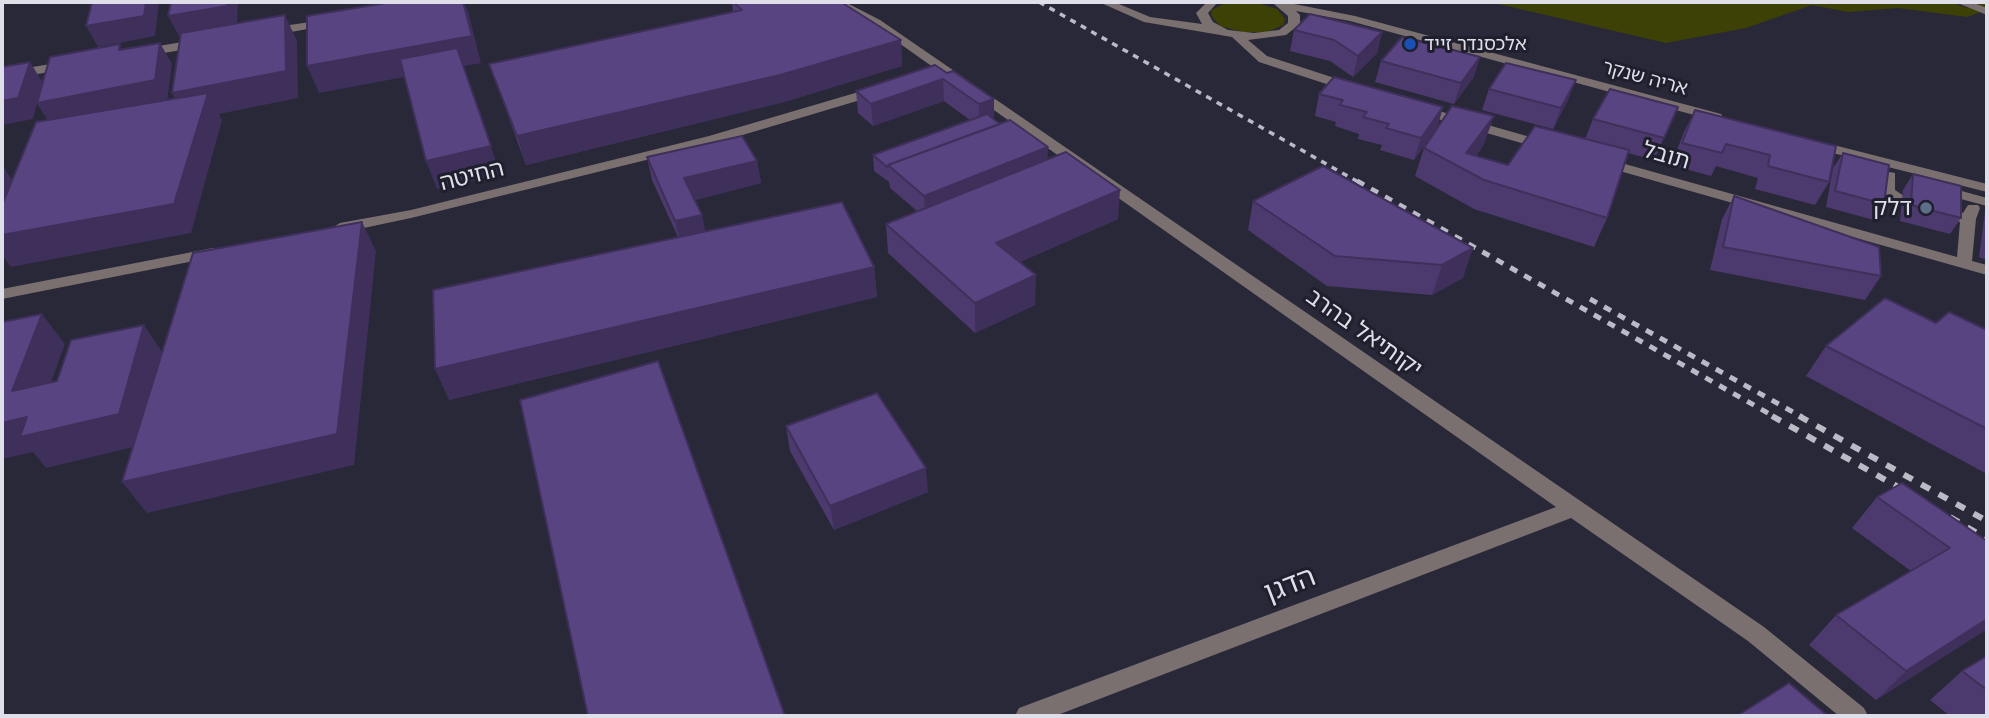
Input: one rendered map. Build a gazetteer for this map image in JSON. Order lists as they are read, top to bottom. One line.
{"streets":{"street":["אריה שנקר","תובל","החיטה","יקותיאל בהרב","הדגן"]},"crossings":[["יקותיאל בהרב","הדגן"]],"places":["אלכסנדר זייד","דלק"]}
